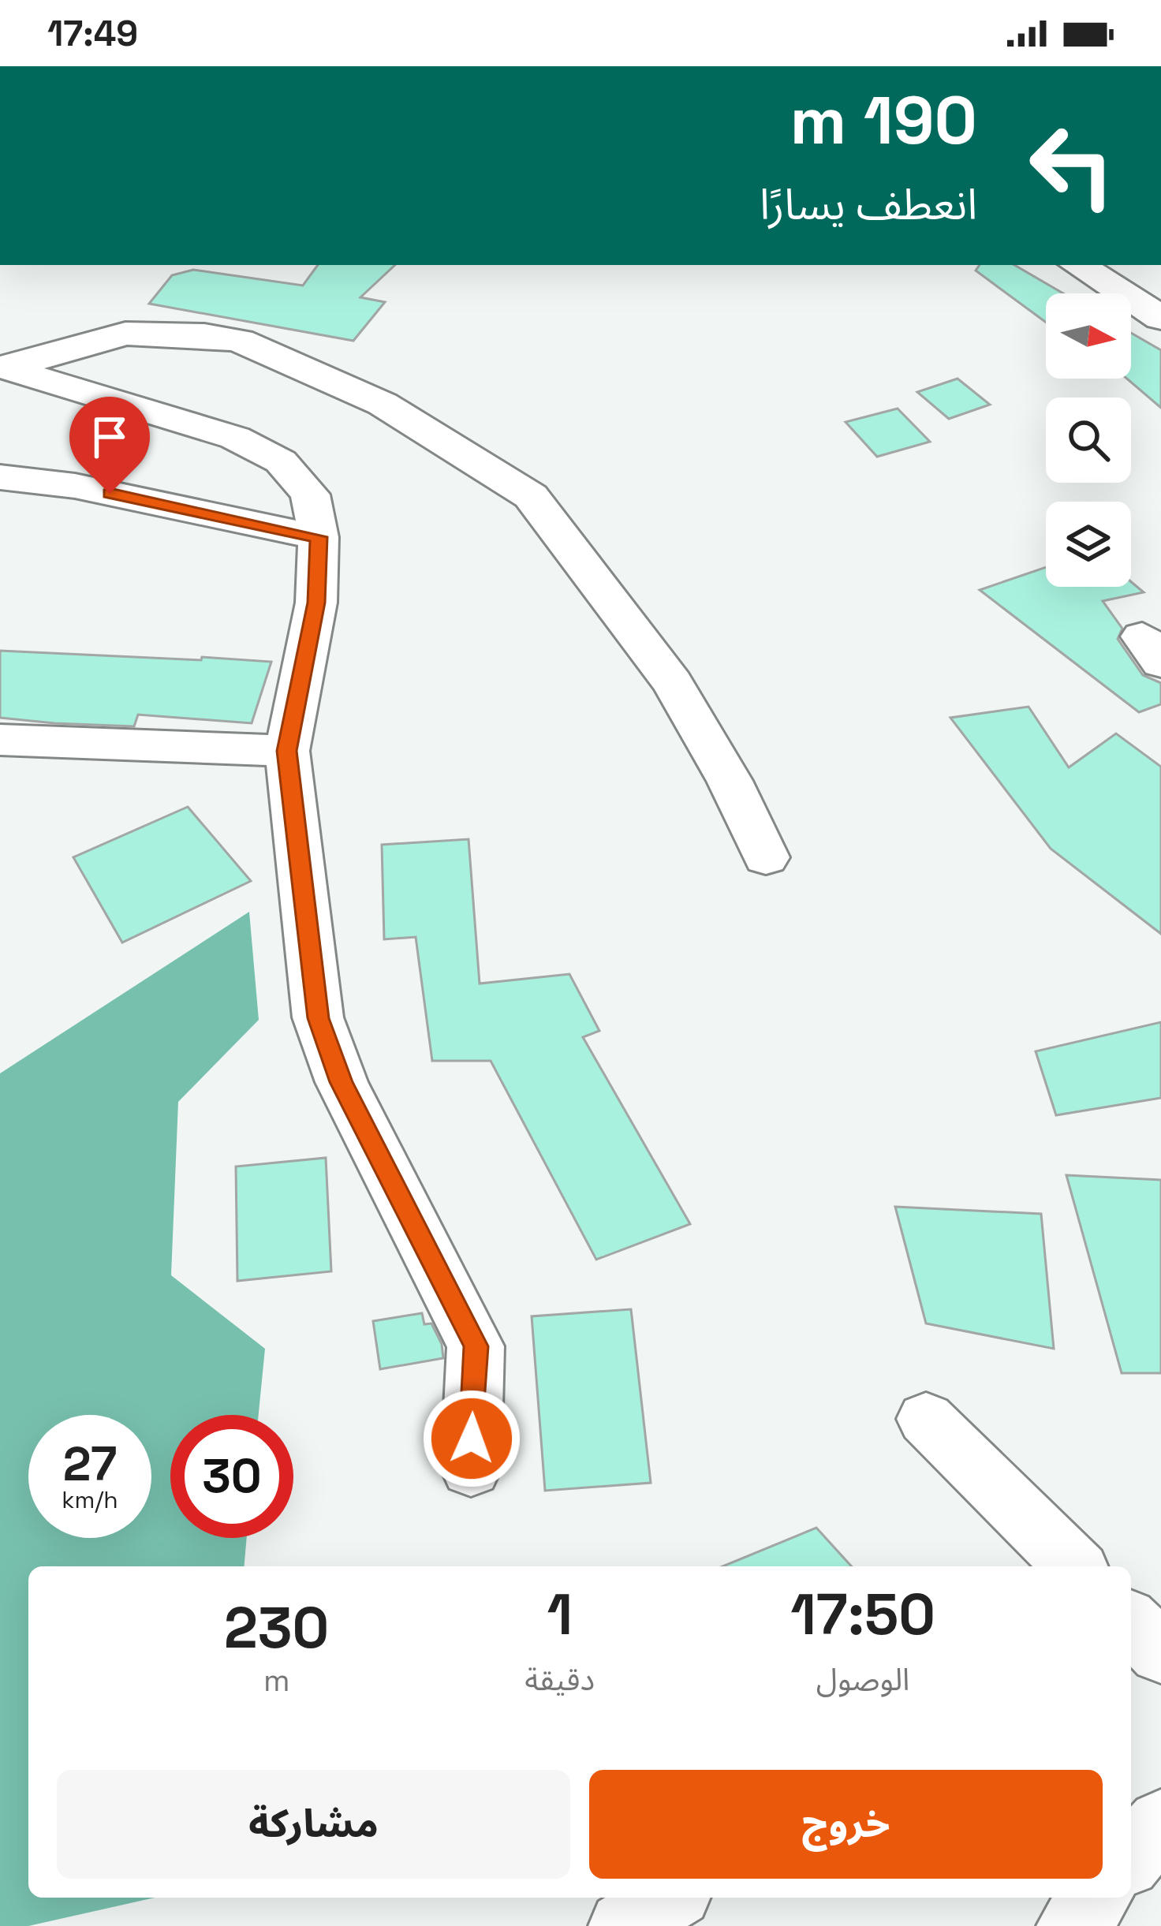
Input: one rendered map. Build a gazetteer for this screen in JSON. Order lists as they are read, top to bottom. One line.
{"north":"right","page":{"status":"17:49","turn":["190 m","انعطف يسارًا"],"speed":"27 km/h","limit":"30","eta":["17:50","الوصول","1","دقيقة","230","m"],"buttons":["خروج","مشاركة"]}}
